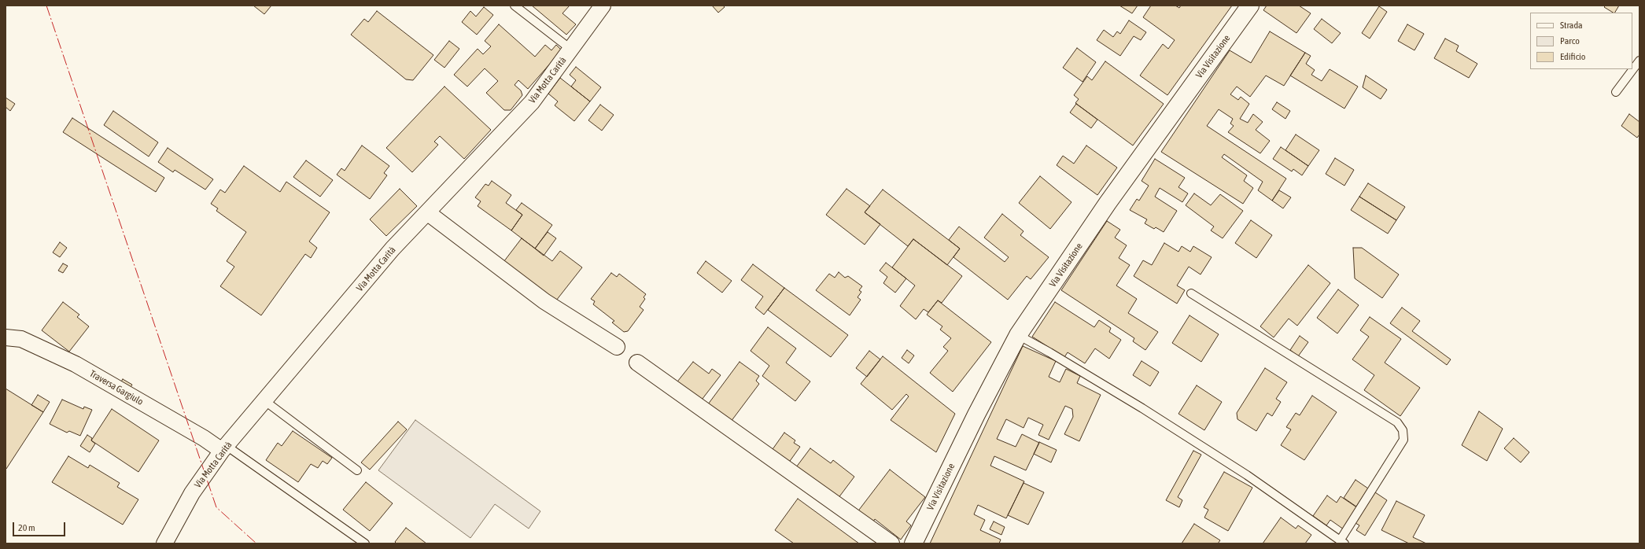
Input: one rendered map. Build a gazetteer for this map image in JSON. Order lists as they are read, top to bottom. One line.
{"streets":{"street":["Via Visitazione","Via Motta Carità","Traversa Gargiulo"]},"crossings":[["Via Motta Carità","Traversa Gargiulo"]],"legend":["Strada","Parco","Edificio"],"scale_bar":"20 m"}
